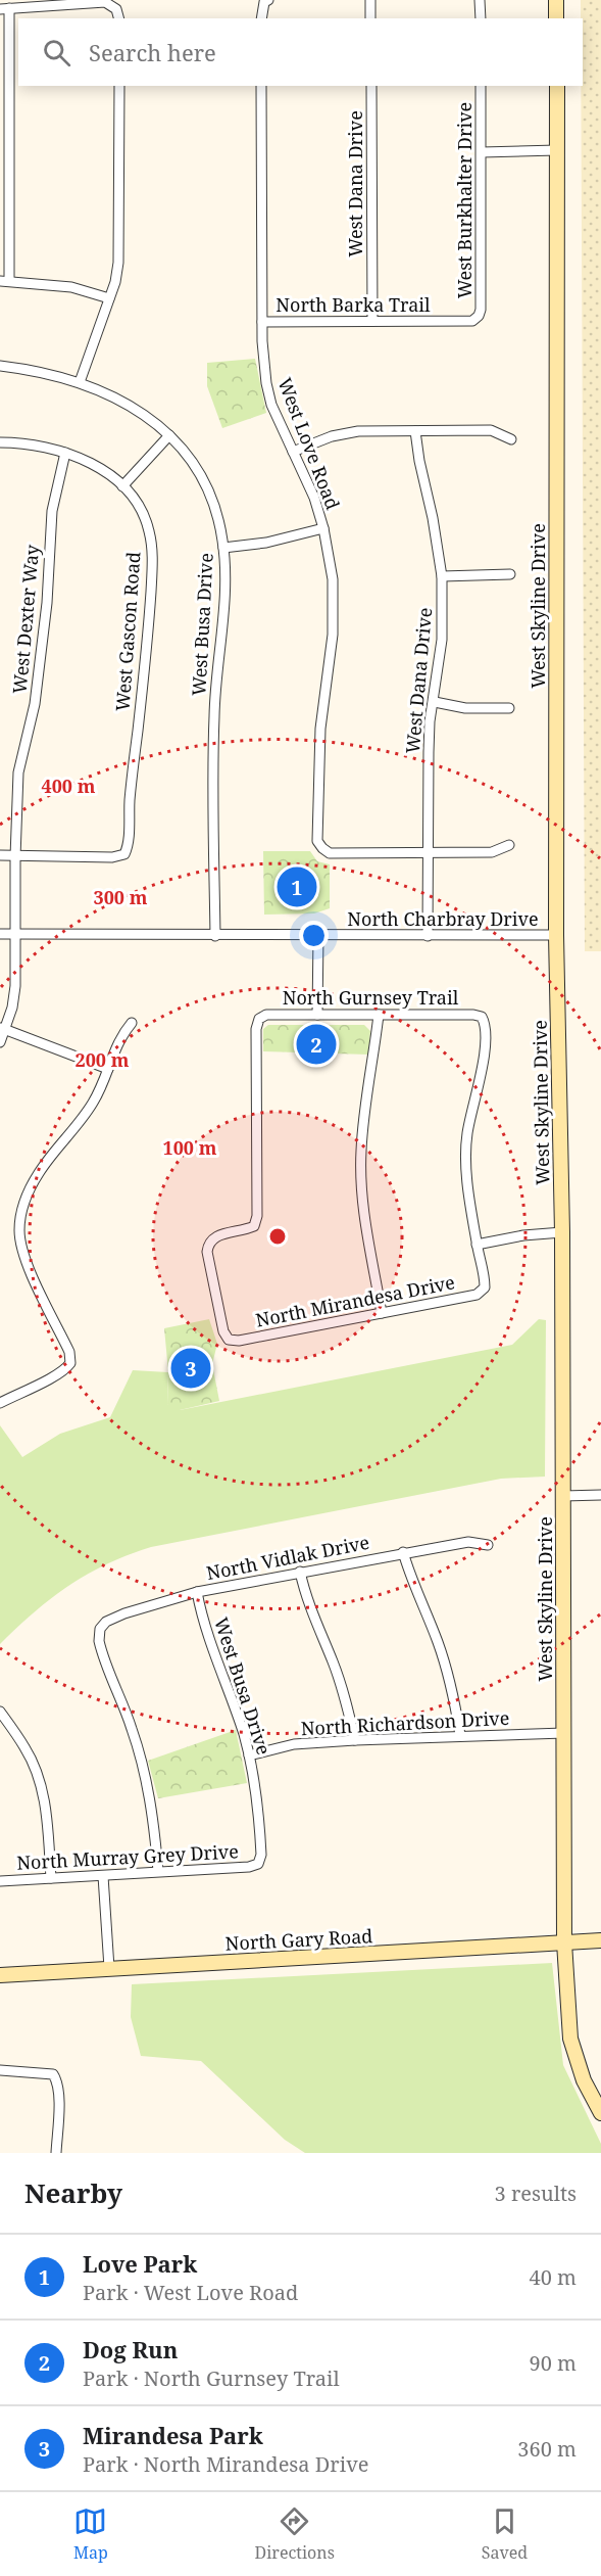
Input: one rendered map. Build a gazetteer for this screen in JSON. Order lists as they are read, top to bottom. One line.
{"streets":{"street":["West Dana Drive","West Burkhalter Drive","North Barka Trail","West Love Road","West Skyline Drive","West Dexter Way","West Busa Drive","West Gascon Road","North Charbray Drive","North Gurnsey Trail","North Mirandesa Drive","North Vidlak Drive","North Richardson Drive","North Murray Grey Drive","North Gary Road"]},"crossings":[["West Dana Drive","North Barka Trail"],["West Dana Drive","West Love Road"],["West Dana Drive","North Charbray Drive"],["West Burkhalter Drive","North Barka Trail"],["North Barka Trail","West Love Road"],["West Skyline Drive","North Charbray Drive"],["West Skyline Drive","North Richardson Drive"],["West Skyline Drive","North Gary Road"],["West Dexter Way","West Gascon Road"],["West Dexter Way","North Charbray Drive"],["West Busa Drive","North Charbray Drive"],["West Busa Drive","North Vidlak Drive"],["West Busa Drive","North Richardson Drive"],["West Busa Drive","North Murray Grey Drive"],["North Gurnsey Trail","North Mirandesa Drive"],["North Vidlak Drive","North Murray Grey Drive"]],"page":{"search":"Search here","pins":["1","2","3"],"heading":["Nearby","3 results"],"list":[{"mark":"1","name":"Love Park","note":"Park · West Love Road","value":"40 m"},{"mark":"2","name":"Dog Run","note":"Park · North Gurnsey Trail","value":"90 m"},{"mark":"3","name":"Mirandesa Park","note":"Park · North Mirandesa Drive","value":"360 m"}],"nav":["Map","Directions","Saved"]},"rings":["400 m","300 m","200 m","100 m"]}
